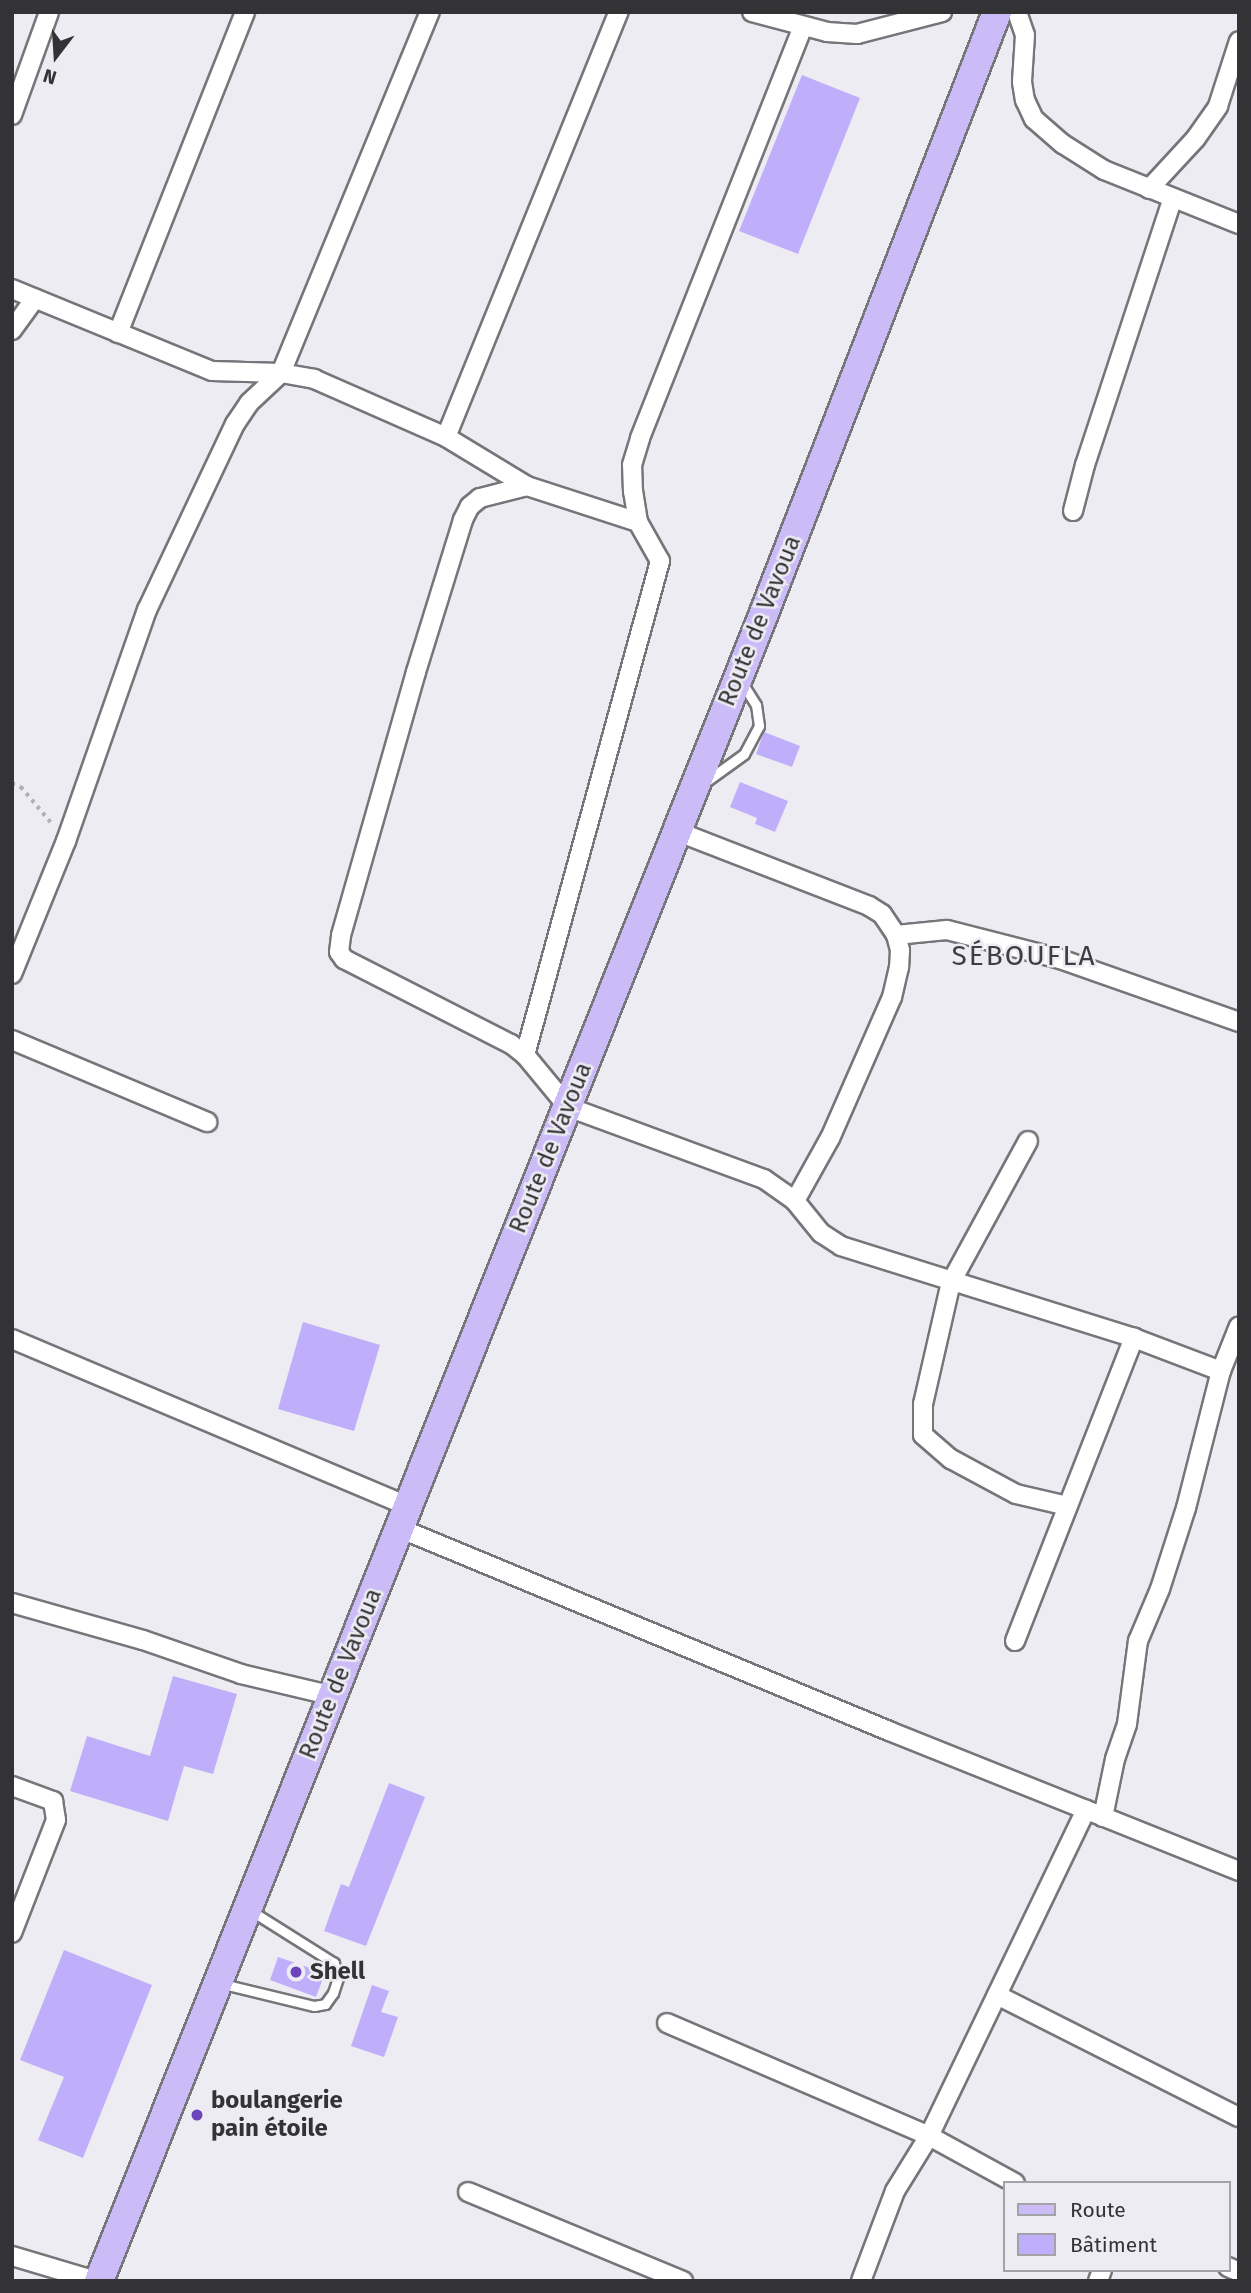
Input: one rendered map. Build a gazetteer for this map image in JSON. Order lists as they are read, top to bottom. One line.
{"streets":{"main road":["Route de Vavoua"]},"districts":["SÉBOUFLA"],"places":["Shell","boulangerie pain étoile"],"legend":["Route","Bâtiment"],"north":"bottom"}
